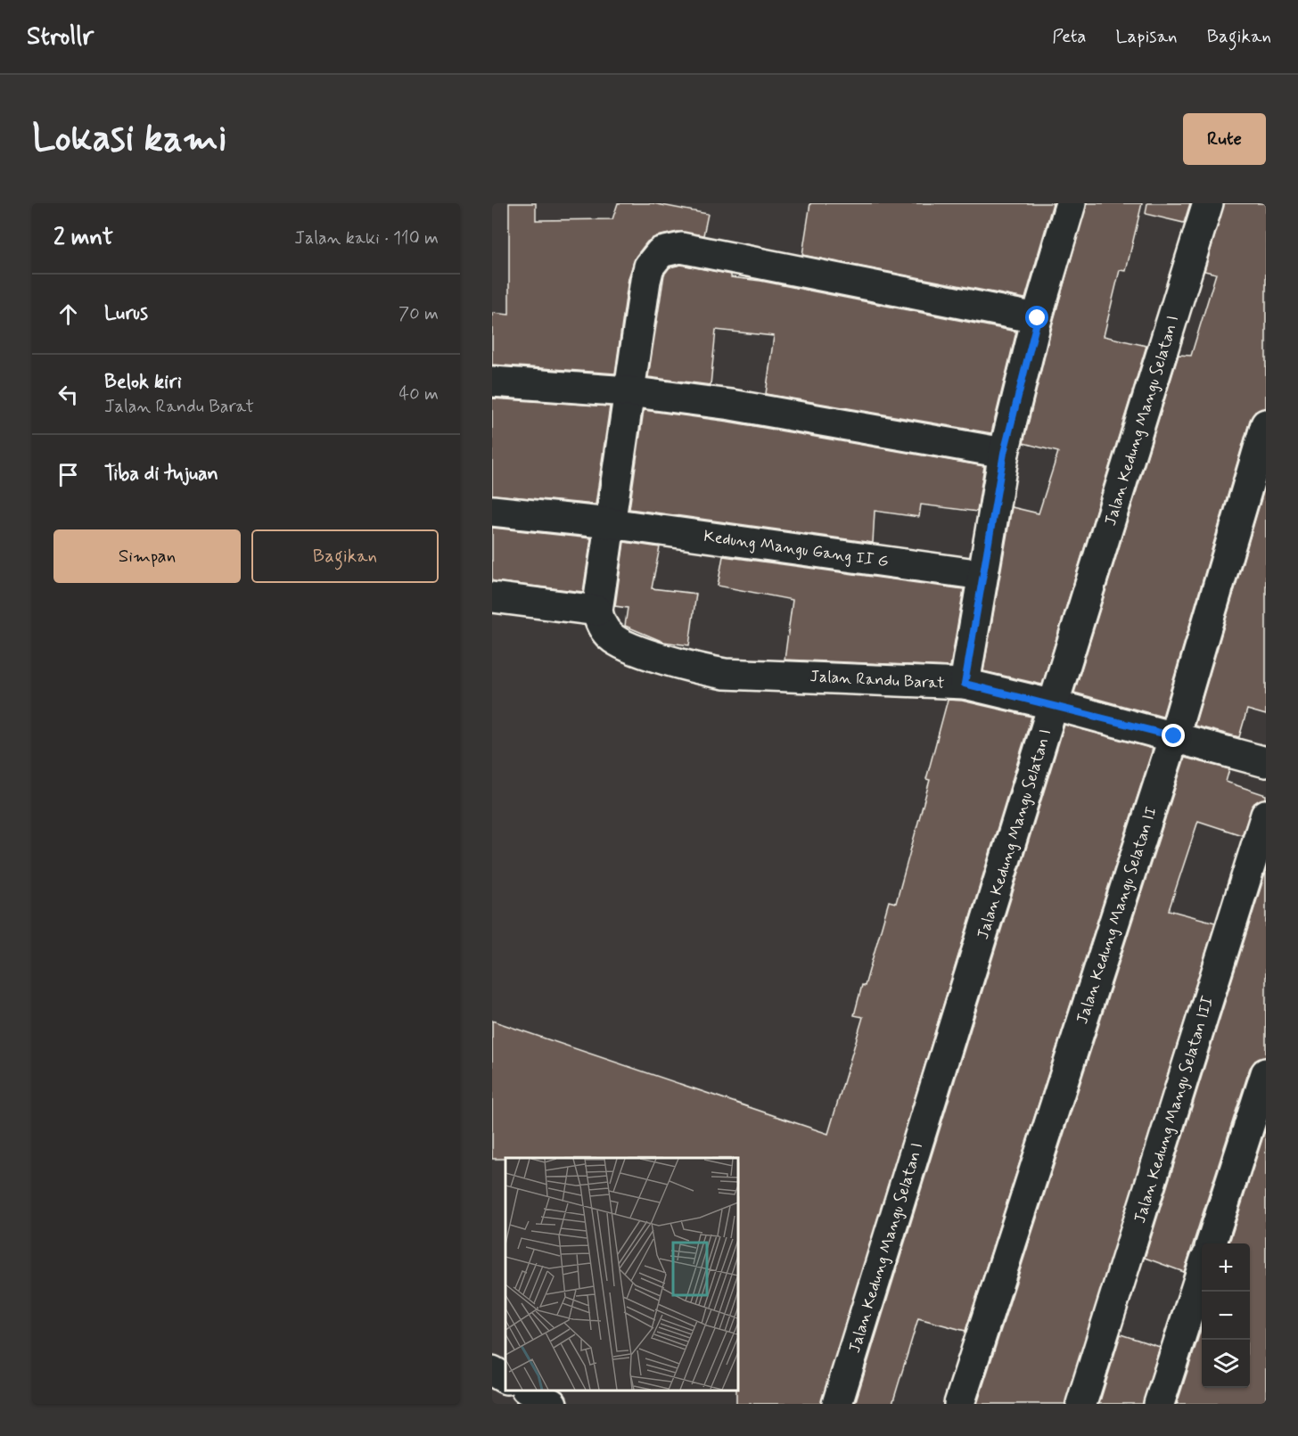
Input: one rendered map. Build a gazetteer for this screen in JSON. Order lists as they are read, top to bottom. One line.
{"streets":{"street":["Jalan Kedung Mangu Selatan I","Kedung Mangu Gang II G","Jalan Randu Barat","Jalan Kedung Mangu Selatan II","Jalan Kedung Mangu Selatan III"]},"crossings":[["Jalan Kedung Mangu Selatan I","Jalan Randu Barat"],["Jalan Randu Barat","Jalan Kedung Mangu Selatan II"]],"page":{"header":"Strollr","nav":["Peta","Lapisan","Bagikan"],"buttons":["Rute",["Simpan","Bagikan"]],"title":"Lokasi kami","heading":["2 mnt","Jalan kaki · 110 m"],"list":[["Lurus","70 m"],["Belok kiri","Jalan Randu Barat","40 m"],"Tiba di tujuan"],"map_buttons":["+","−"]}}
